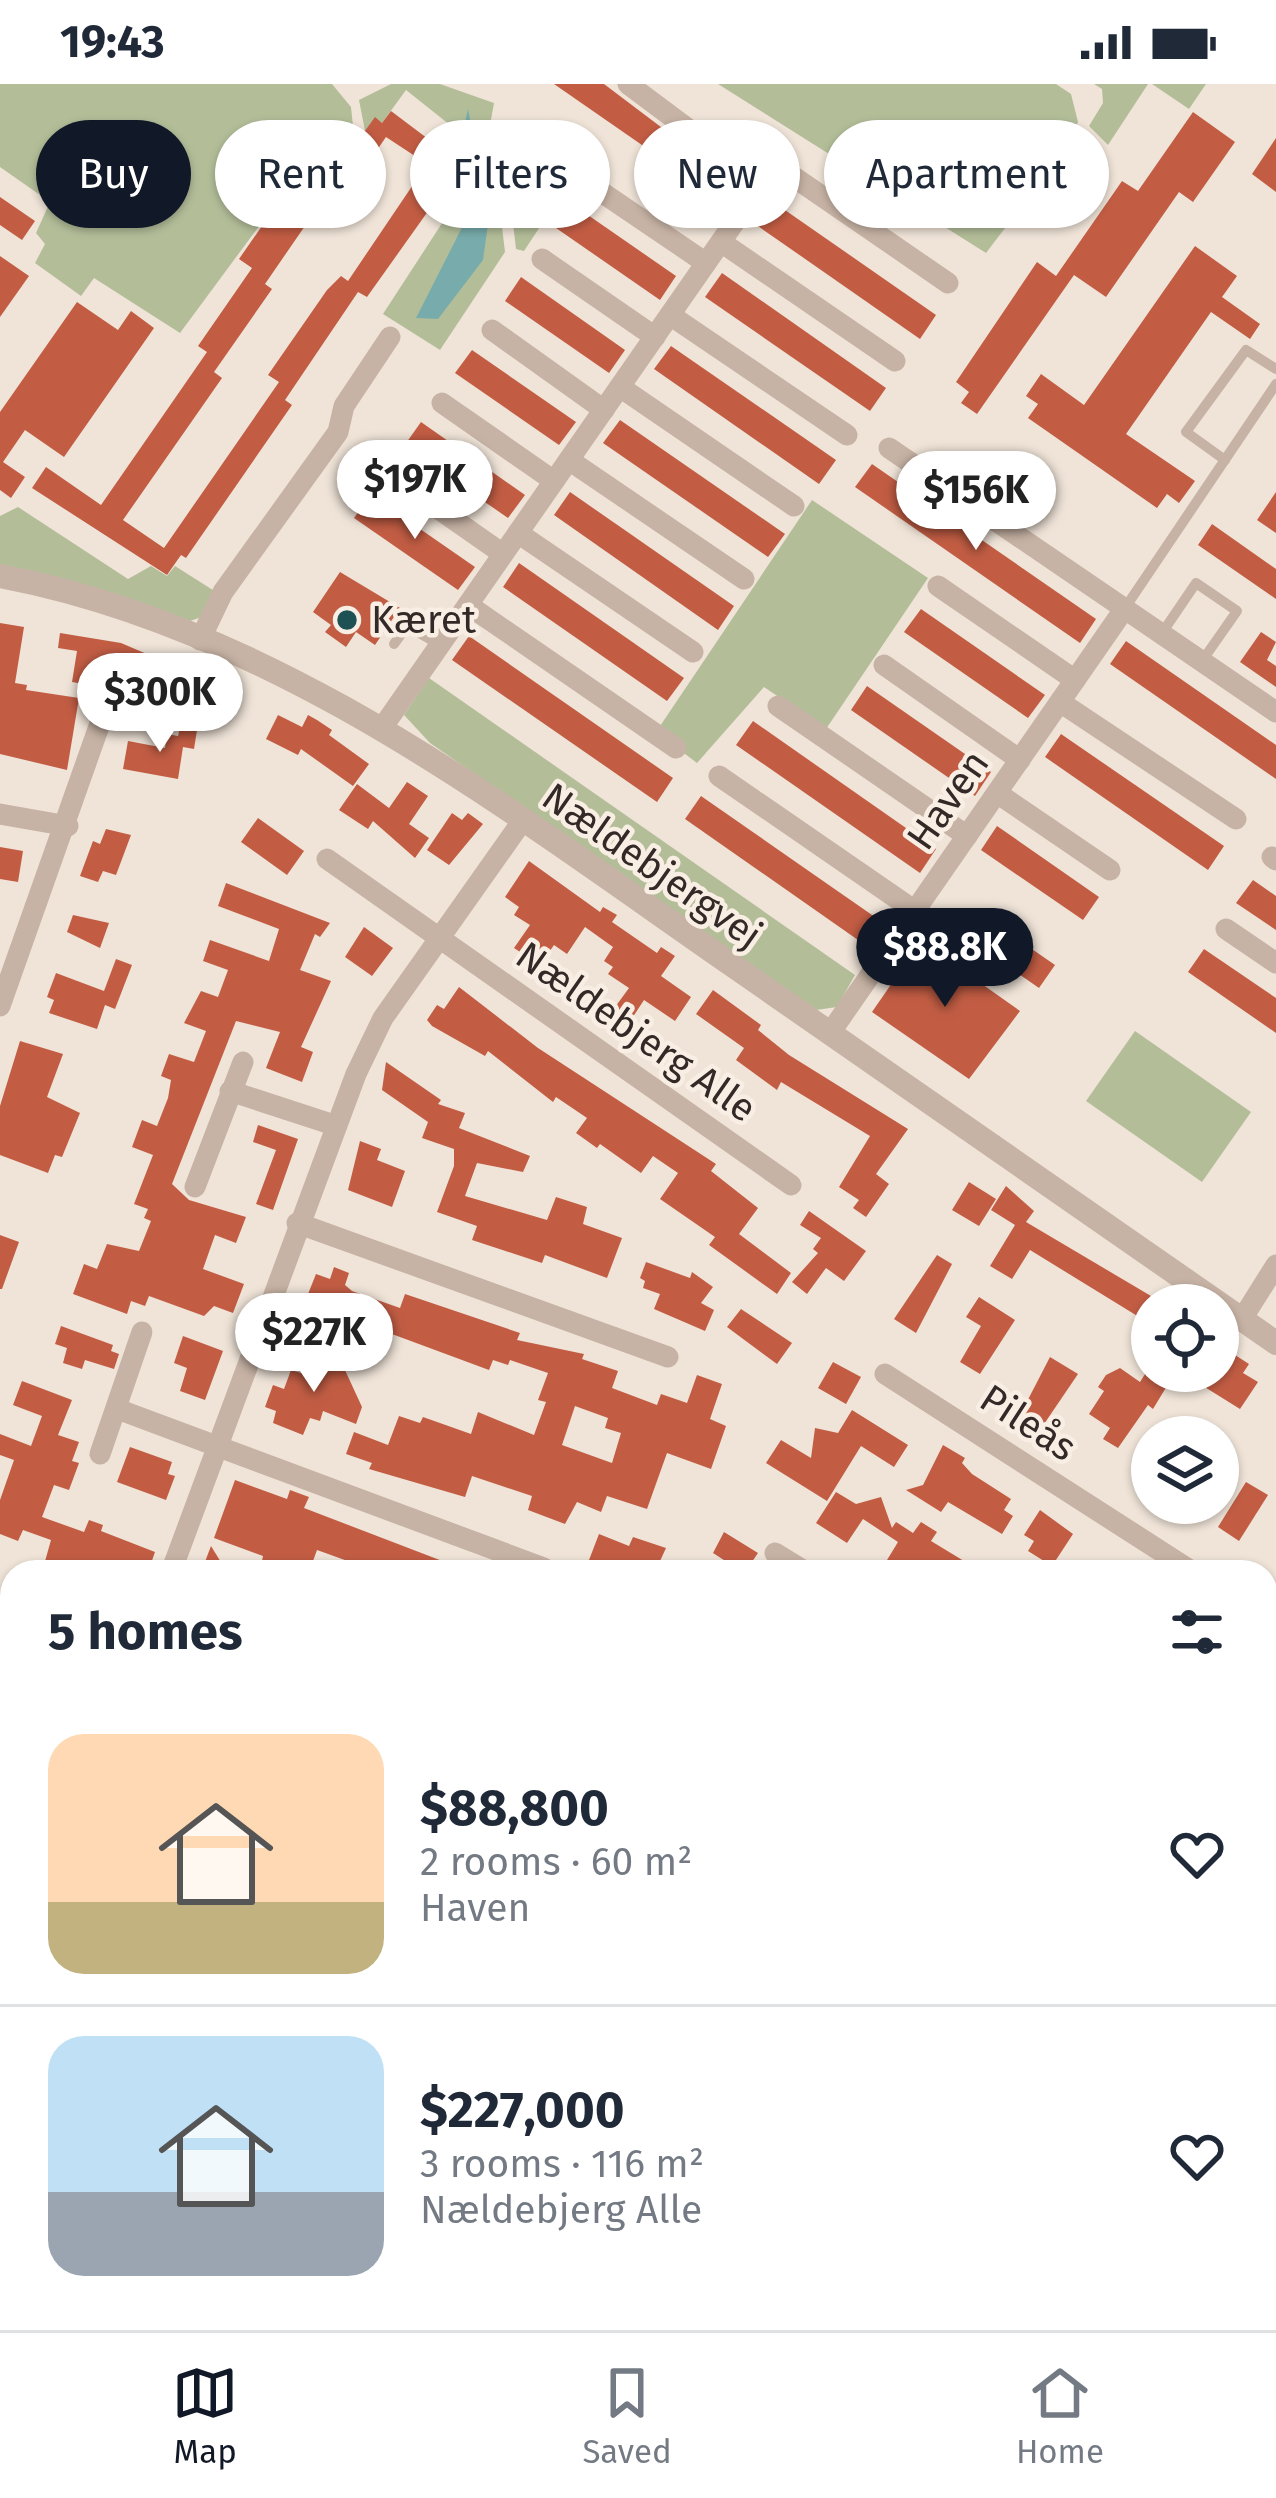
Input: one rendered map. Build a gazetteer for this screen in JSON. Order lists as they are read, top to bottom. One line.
{"streets":{"street":["Haven","Nældebjergvej","Nældebjerg Alle","Pileås"]},"crossings":[["Haven","Nældebjergvej"]],"places":["Kæret"],"page":{"status":"19:43","chip":["Buy","Rent","Filters","New","Apartment"],"price":["$197K","$156K","$300K","$88.8K","$227K"],"heading":"5 homes","list":[{"name":"$88,800","note":"2 rooms · 60 m² · Haven"},{"name":"$227,000","note":"3 rooms · 116 m² · Nældebjerg Alle"}],"tabs":["Map","Saved","Home"]}}
